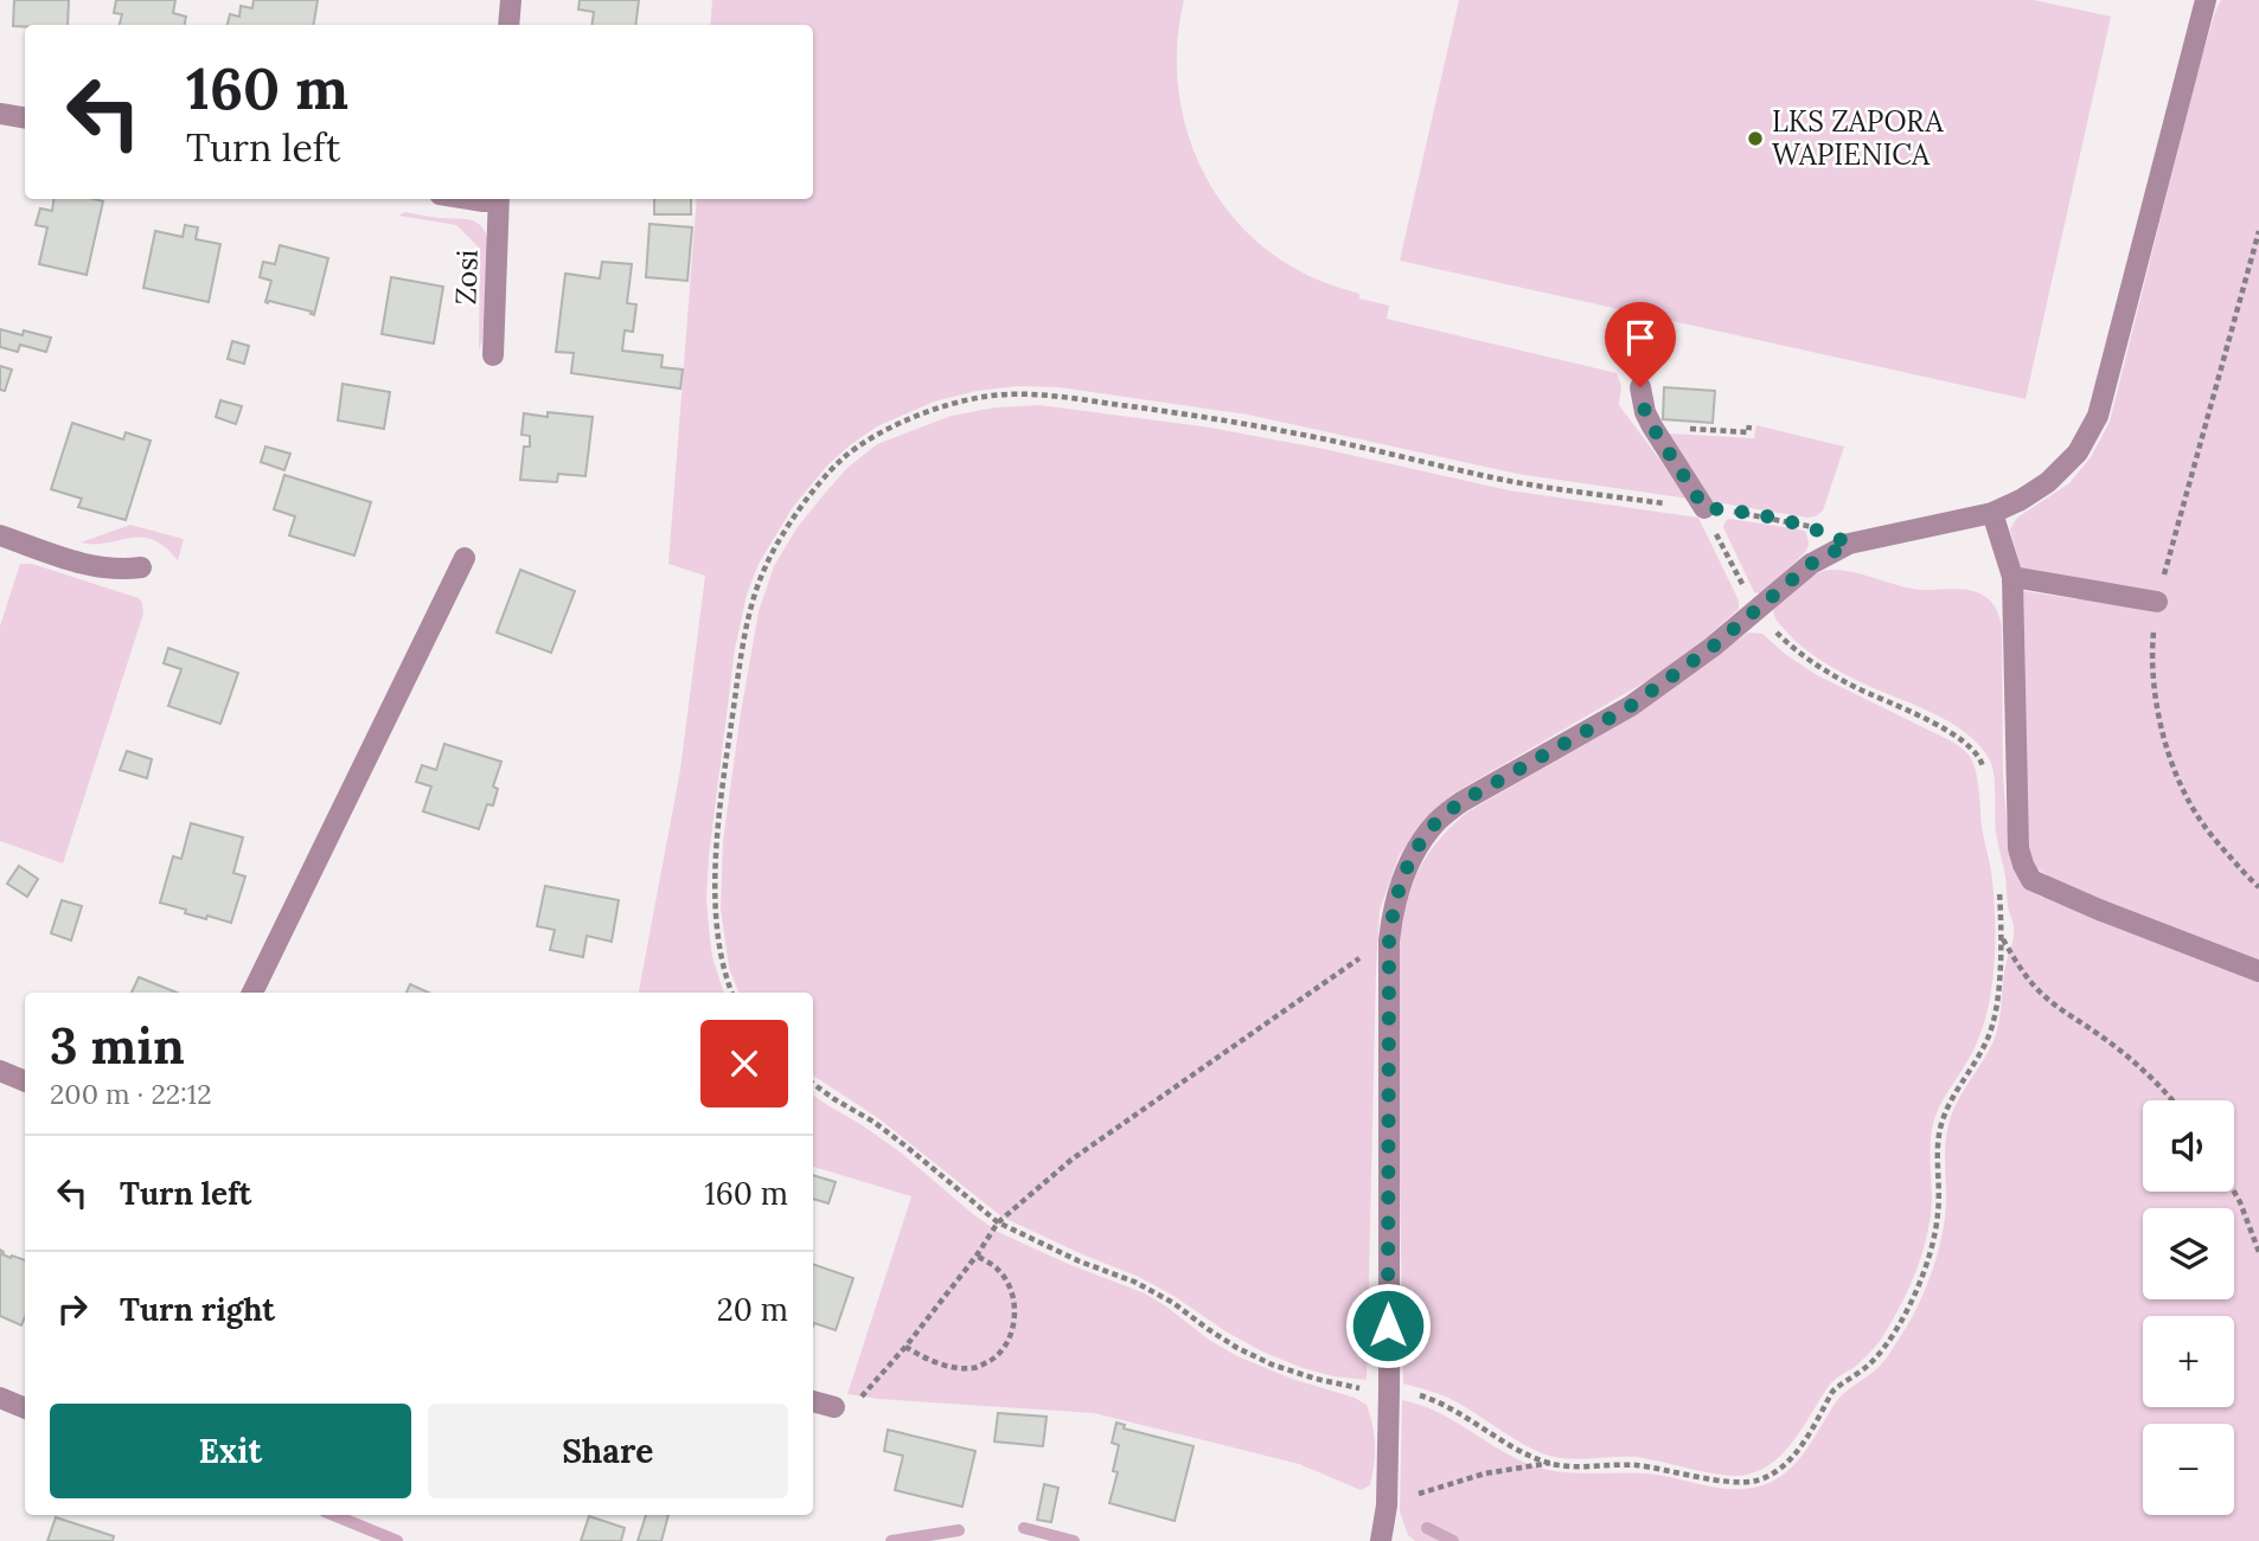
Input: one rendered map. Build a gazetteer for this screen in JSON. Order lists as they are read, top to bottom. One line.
{"streets":{"street":["Zosi"]},"places":["LKS ZAPORA WAPIENICA"],"page":{"turn":["160 m","Turn left"],"heading":["3 min","200 m · 22:12"],"map_buttons":["+","−"],"list":[{"name":"Turn left","value":"160 m"},{"name":"Turn right","value":"20 m"}],"buttons":["Exit","Share"]}}
